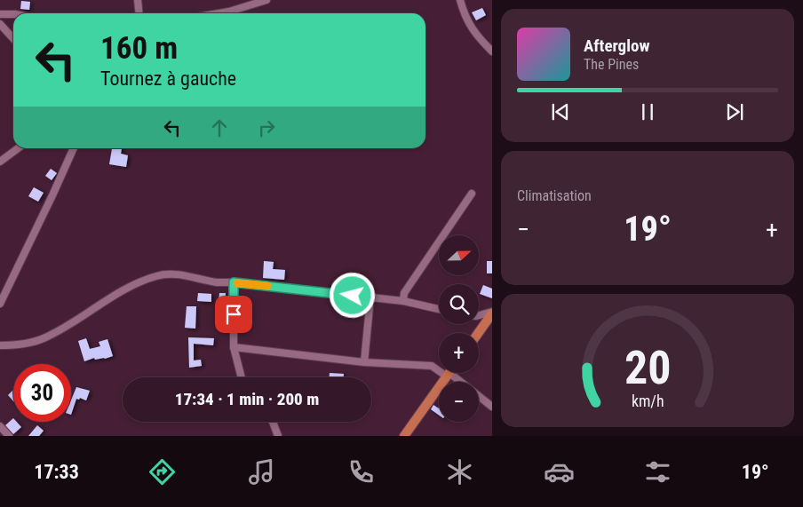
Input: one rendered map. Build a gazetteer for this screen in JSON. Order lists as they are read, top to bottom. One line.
{"north":"right","page":{"turn":["160 m","Tournez à gauche"],"song":["Afterglow","The Pines"],"tile":"Climatisation","heat":["−","19°","+"],"map_buttons":["+","−"],"limit":"30","trip":"17:34 · 1 min · 200 m","tabs":["17:33","19°"],"gauge":["20","km/h"]}}
